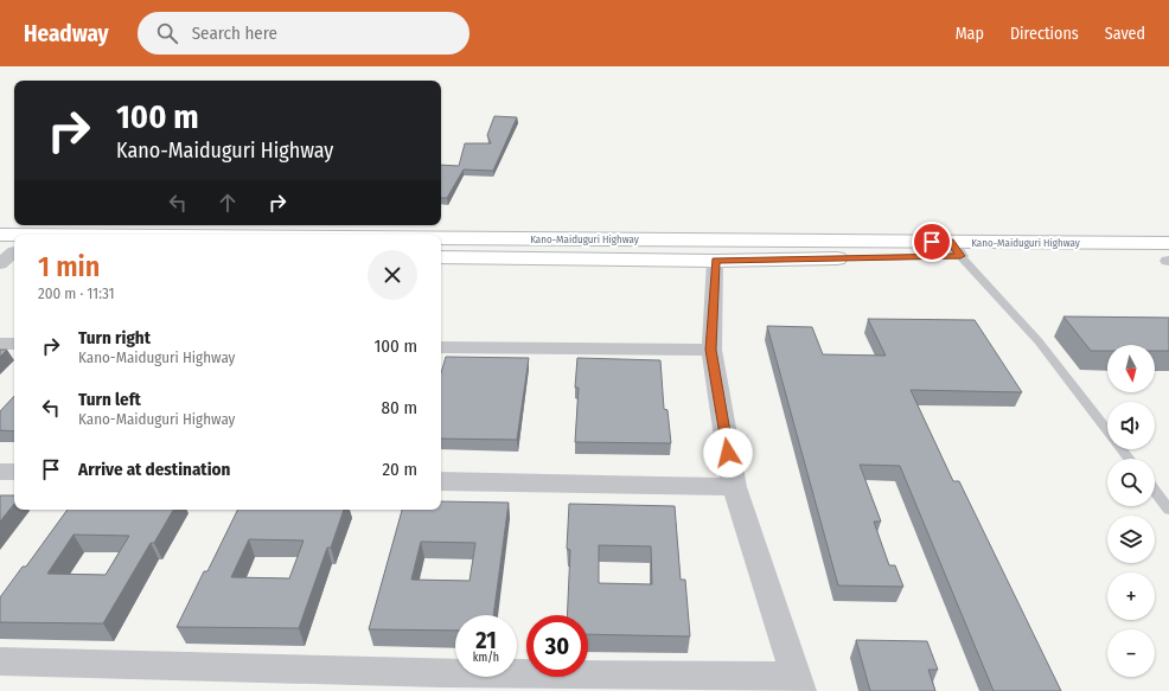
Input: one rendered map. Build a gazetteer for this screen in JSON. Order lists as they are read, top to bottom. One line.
{"streets":{"highway":["Kano-Maiduguri Highway"]},"north":"bottom","page":{"header":"Headway","search":"Search here","nav":["Map","Directions","Saved"],"turn":["100 m","Kano-Maiduguri Highway"],"heading":["1 min","200 m · 11:31"],"list":[{"name":"Turn right","note":"Kano-Maiduguri Highway","value":"100 m"},{"name":"Turn left","note":"Kano-Maiduguri Highway","value":"80 m"},{"name":"Arrive at destination","value":"20 m"}],"map_buttons":["+","−"],"speed":"21 km/h","limit":"30"}}
